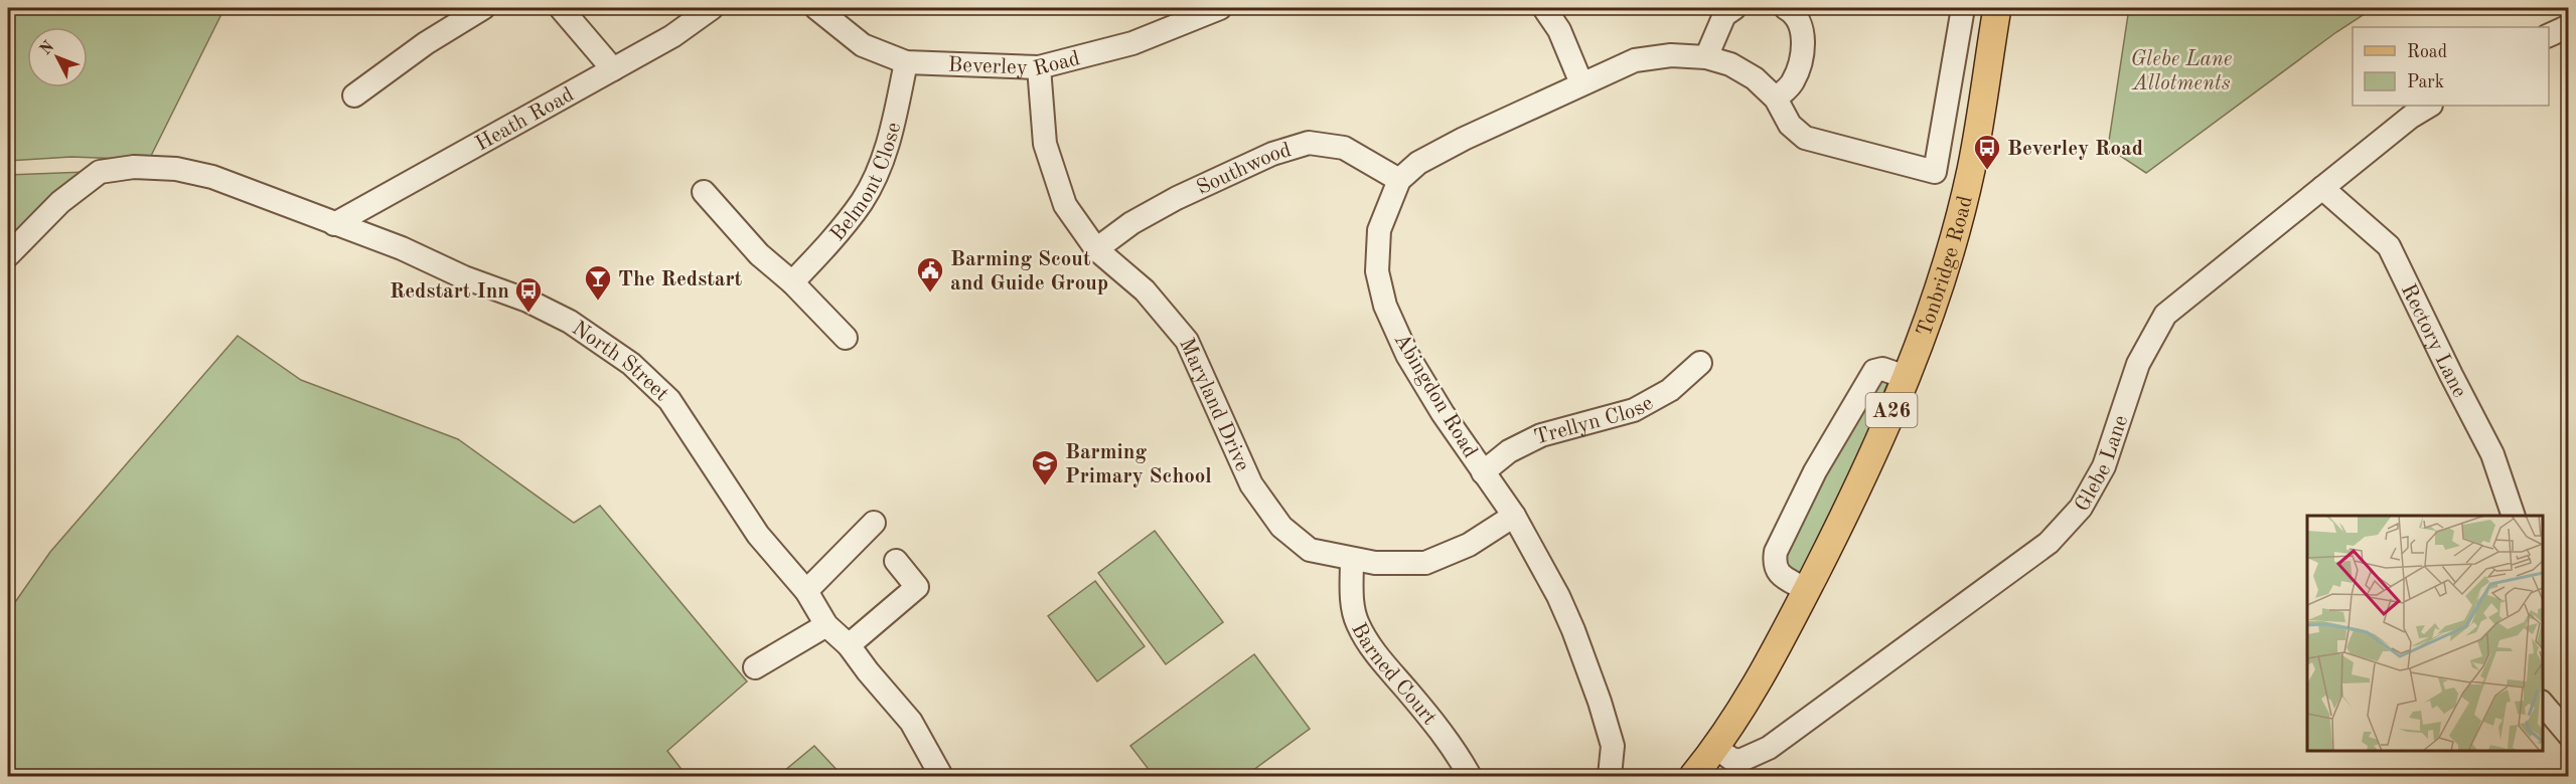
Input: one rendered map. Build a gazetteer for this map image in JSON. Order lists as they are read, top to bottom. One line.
{"streets":{"main road":["Tonbridge Road","A26"],"street":["Beverley Road","Heath Road","Southwood","Belmont Close","Rectory Lane","North Street","Abingdon Road","Maryland Drive","Trellyn Close","Glebe Lane","Barned Court"]},"crossings":[["Beverley Road","Belmont Close"],["Beverley Road","Maryland Drive"],["Heath Road","North Street"],["Southwood","Abingdon Road"],["Southwood","Maryland Drive"],["Tonbridge Road","Glebe Lane"],["Rectory Lane","Glebe Lane"],["Abingdon Road","Maryland Drive"],["Abingdon Road","Trellyn Close"],["Maryland Drive","Barned Court"]],"parks":["Glebe Lane Allotments"],"places":{"bus stop":["Beverley Road","Redstart Inn"],"public building":["Barming Scout and Guide Group"],"bar":["The Redstart"],"school or university":["Barming Primary School"]},"legend":["Road","Park"],"north":"top left"}
